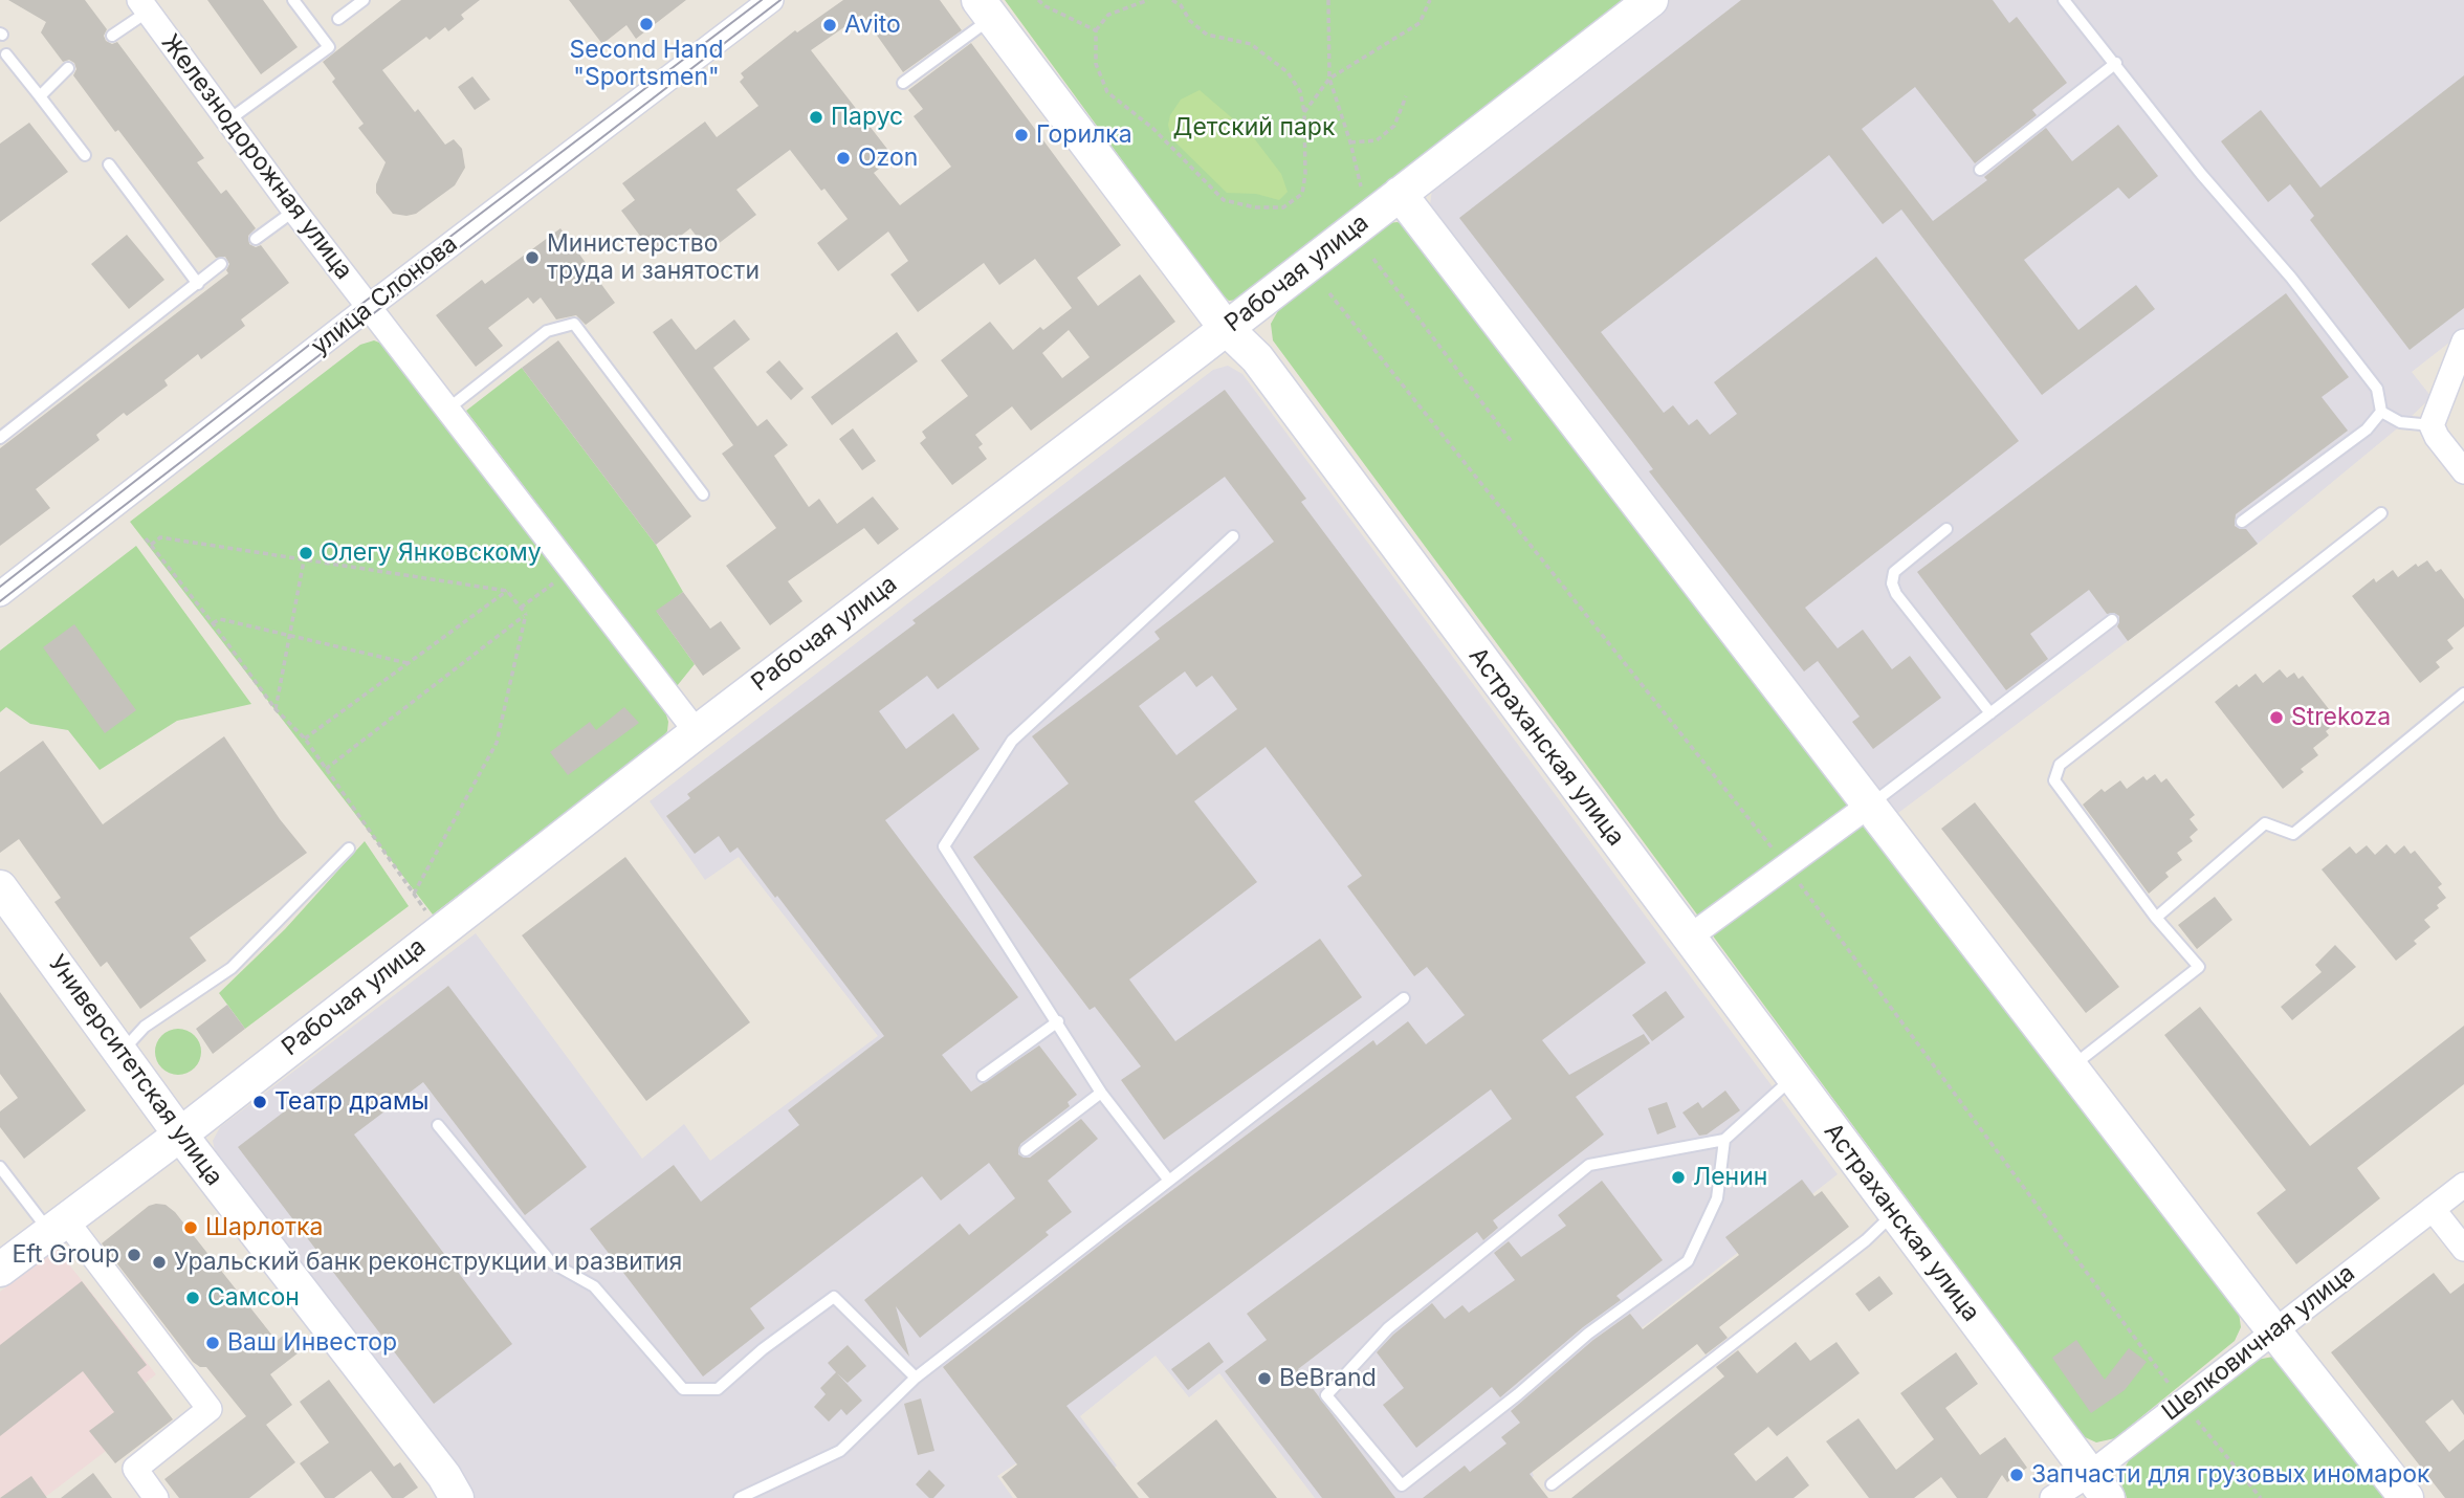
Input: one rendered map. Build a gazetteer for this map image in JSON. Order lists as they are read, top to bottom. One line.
{"streets":{"main road":["Рабочая улица","Астраханская улица","Университетская улица"],"street":["Железнодорожная улица","улица Слонова","Шелковичная улица"]},"crossings":[["Железнодорожная улица","Рабочая улица"],["Железнодорожная улица","улица Слонова"],["Рабочая улица","Астраханская улица"],["Рабочая улица","Университетская улица"],["Астраханская улица","Шелковичная улица"]],"parks":["Детский парк"],"places":["Second Hand \"Sportsmen\"","Avito","Парус","Горилка","Ozon","Министерство труда и занятости","Олегу Янковскому","Strekoza","Театр драмы","Ленин","Шарлотка","Eft Group","Уральский банк реконструкции и развития","Самсон","Ваш Инвестор","BeBrand","Запчасти для грузовых иномарок"]}
